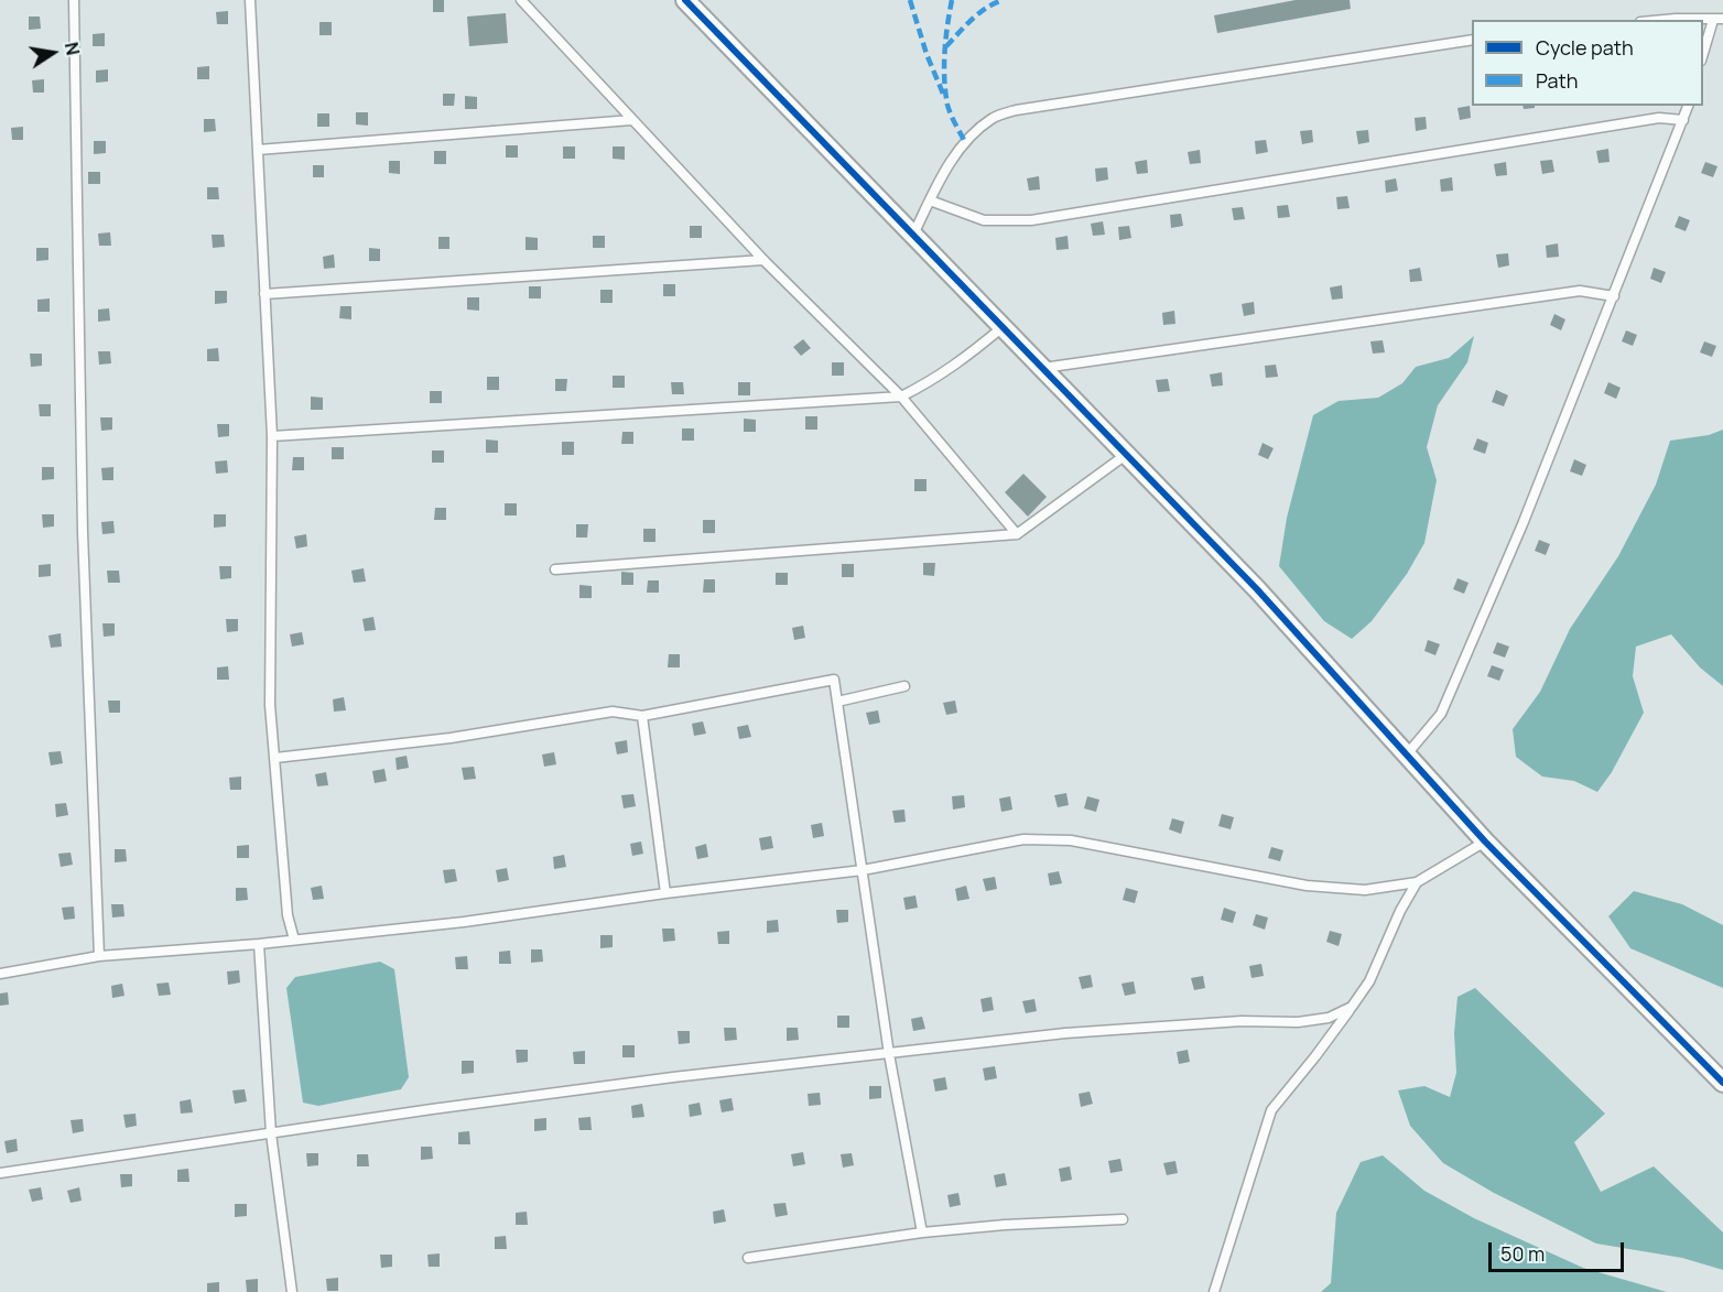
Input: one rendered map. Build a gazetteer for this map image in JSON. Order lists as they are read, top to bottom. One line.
{"legend":["Cycle path","Path"],"scale_bar":"50 m","north":"right"}
